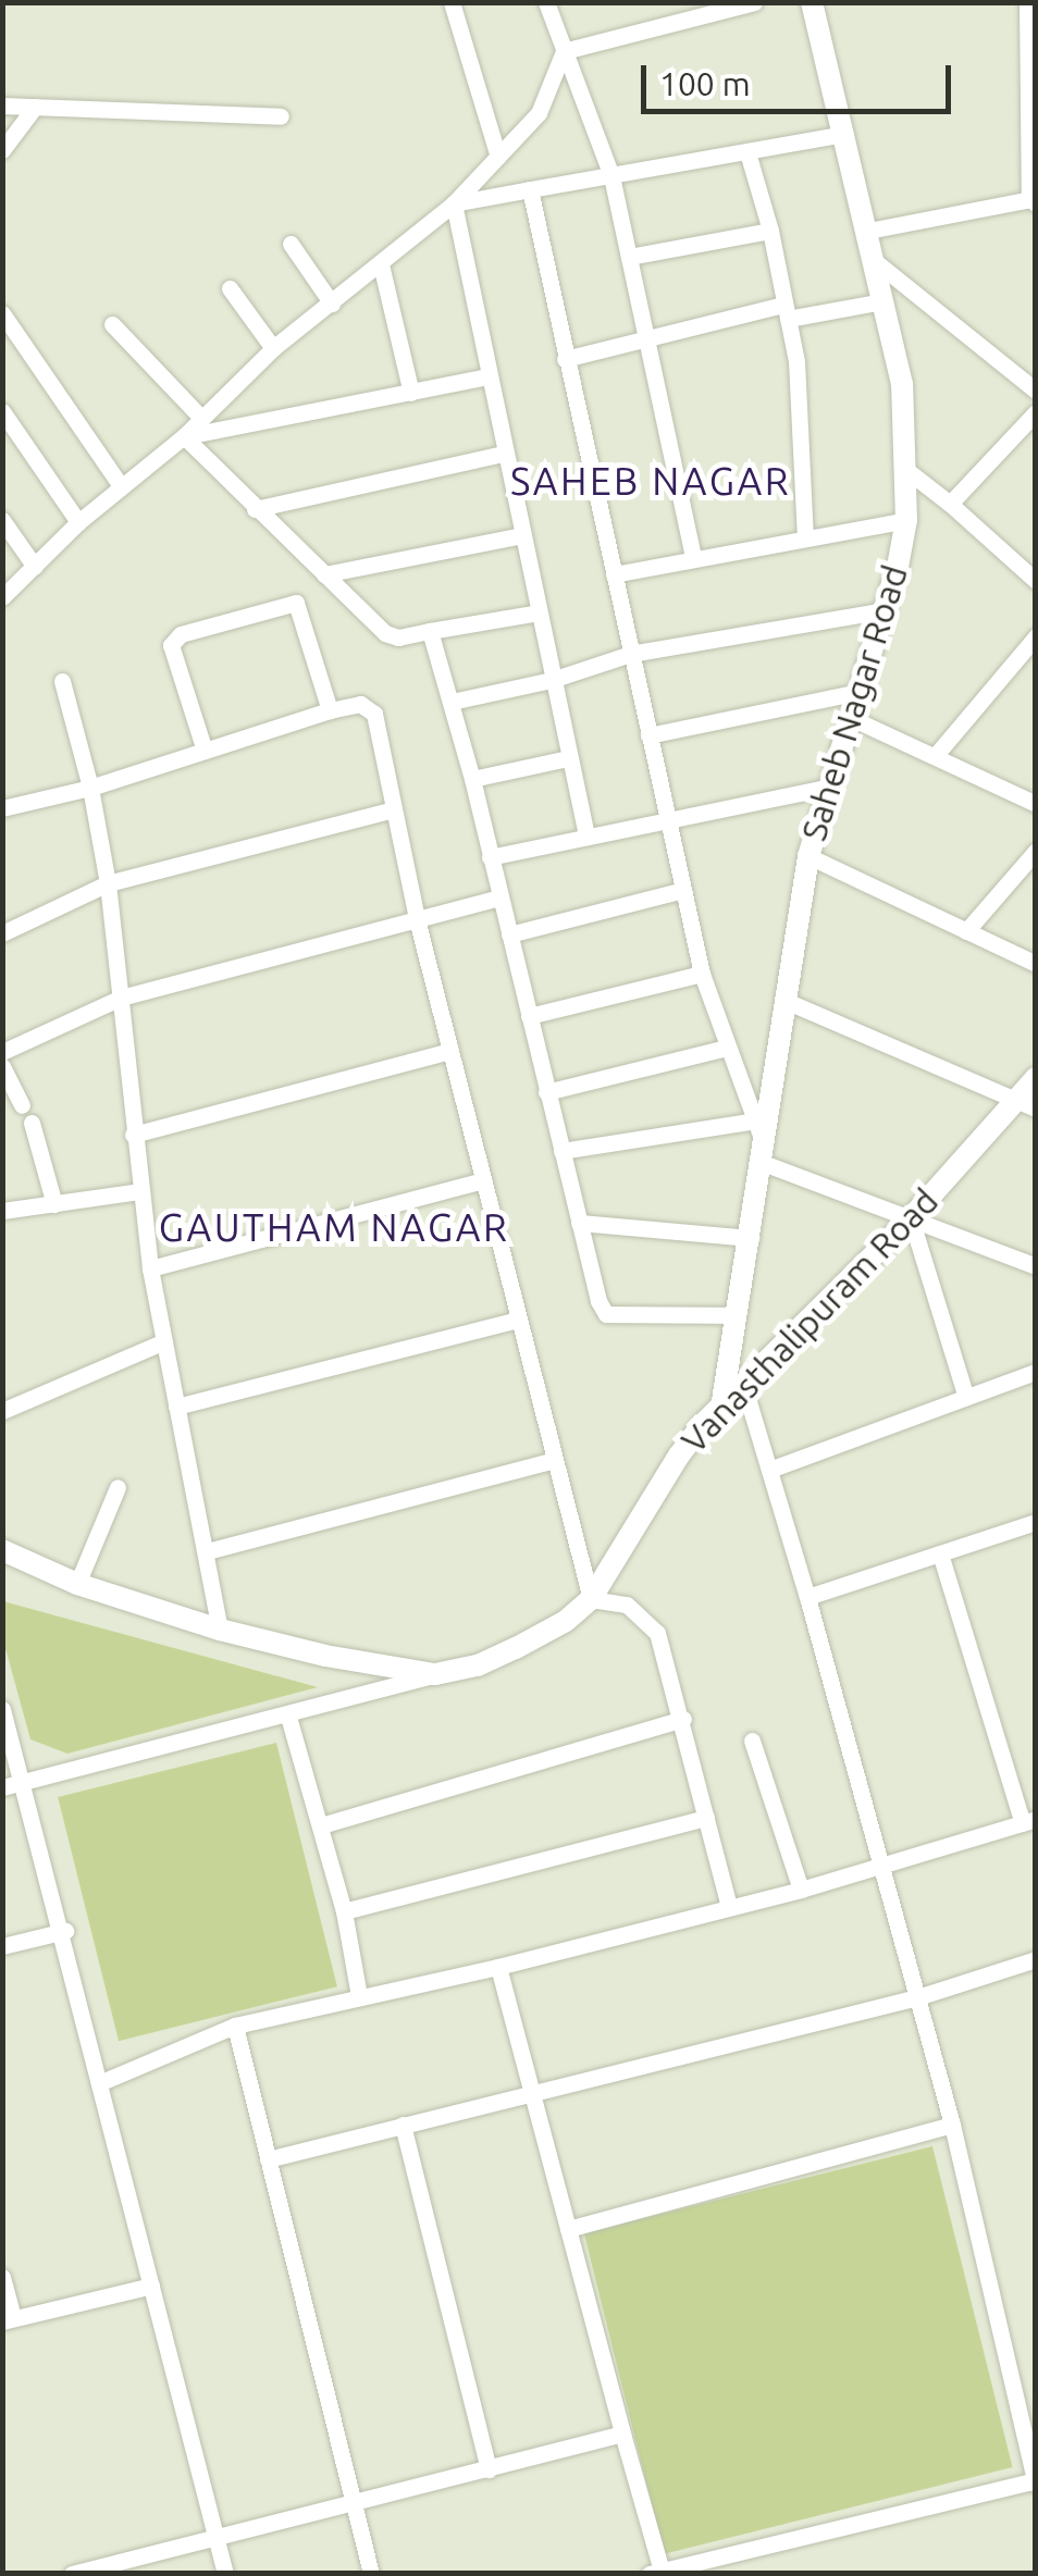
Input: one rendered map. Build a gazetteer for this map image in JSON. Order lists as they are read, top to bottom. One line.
{"streets":{"street":["Saheb Nagar Road","Vanasthalipuram Road"]},"crossings":[["Saheb Nagar Road","Vanasthalipuram Road"]],"districts":["SAHEB NAGAR","GAUTHAM NAGAR"],"scale_bar":"100 m"}
